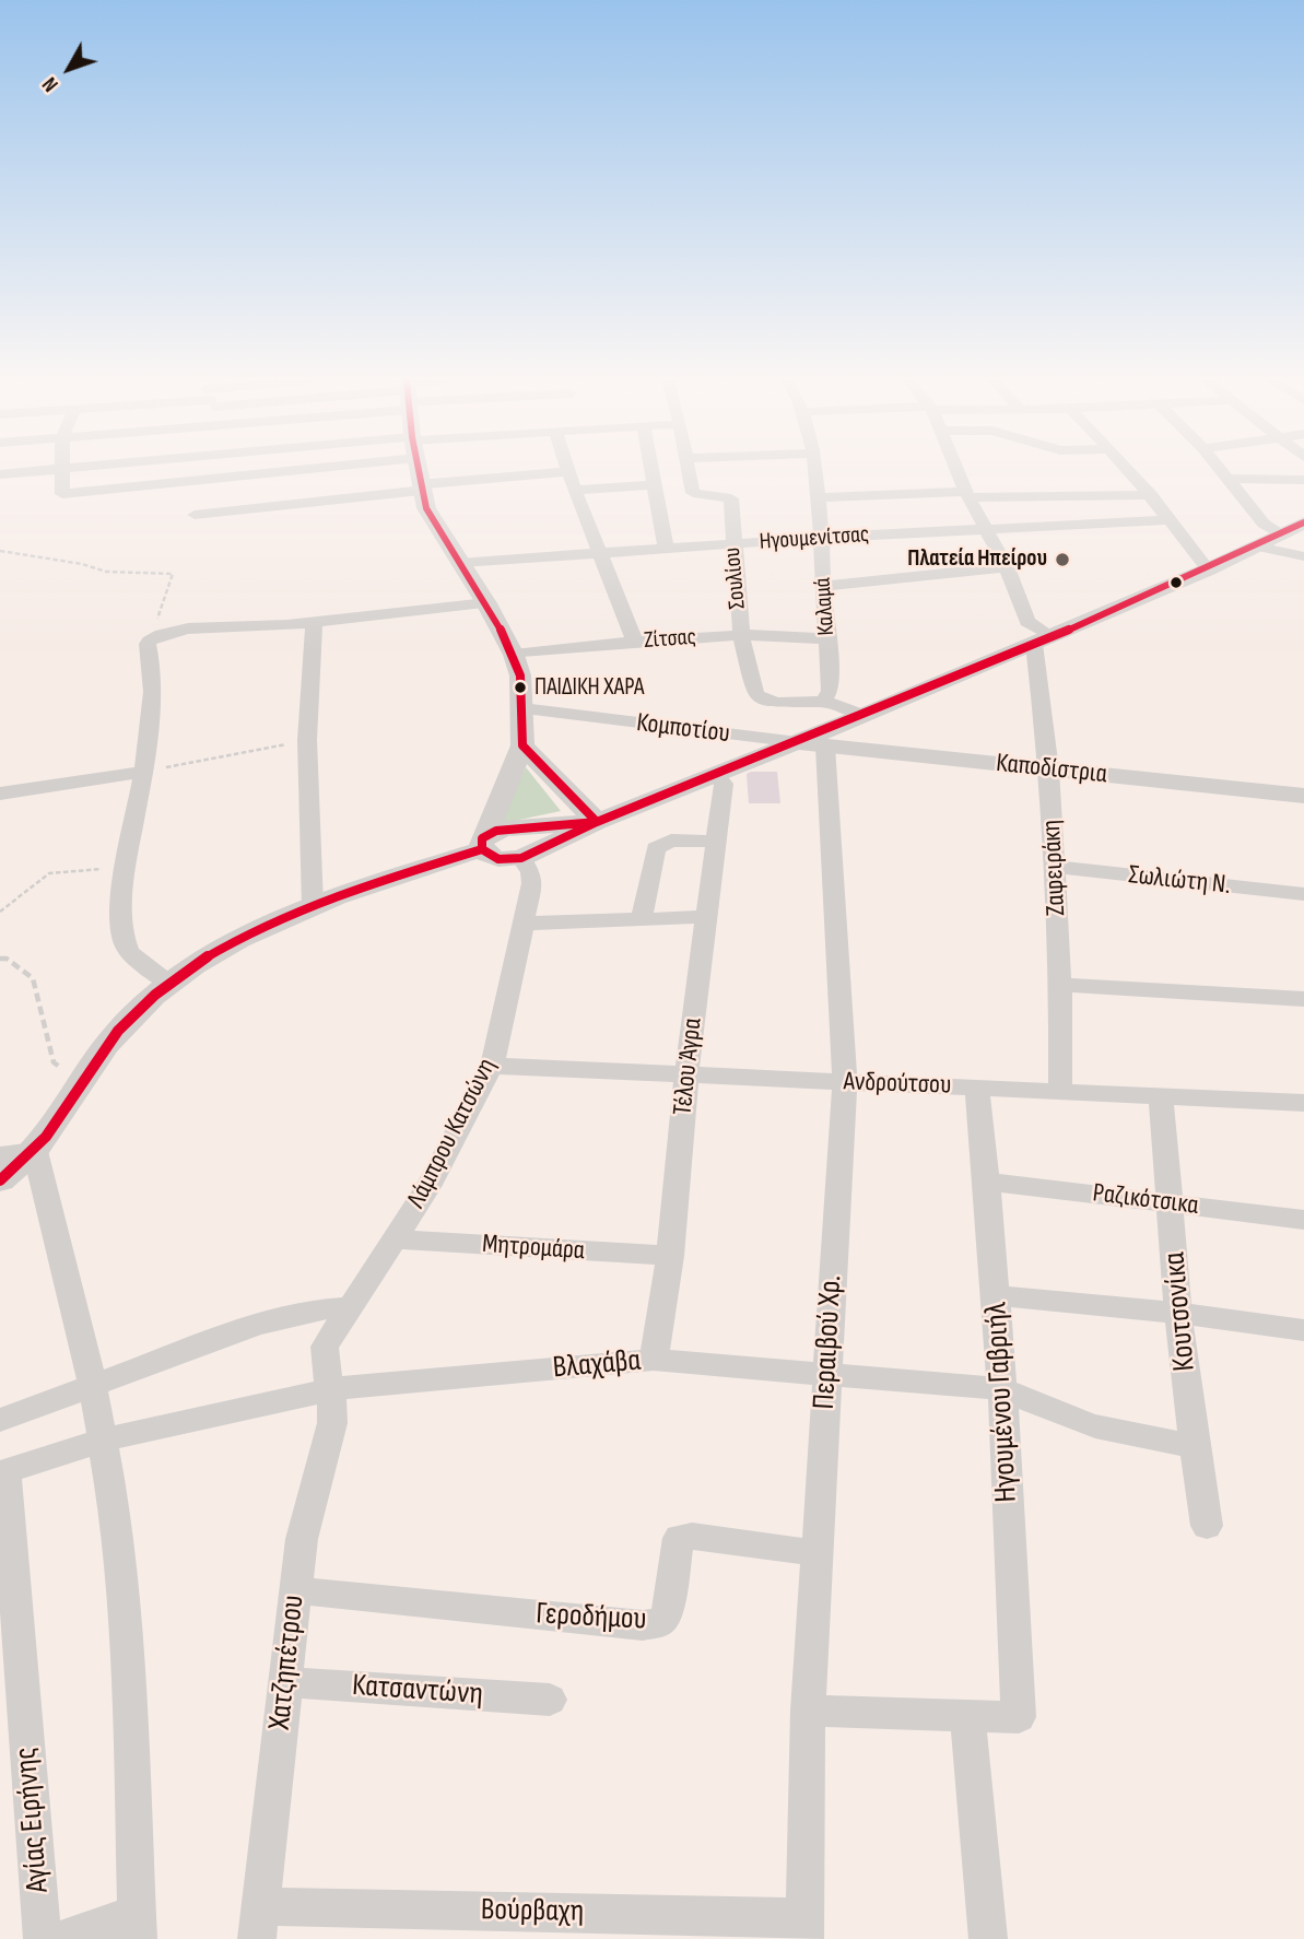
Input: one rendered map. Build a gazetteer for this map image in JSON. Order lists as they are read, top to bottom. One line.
{"streets":{"street":["Ηγουμενίτσας","Σουλίου","Καλαμά","Ζίτσας","Κομποτίου","Καποδίστρια","Ζαφειράκη","Σωλιώτη Ν.","Τέλου Άγρα","Ανδρούτσου","Λάμπρου Κατσώνη","Ραζικότσικα","Μητρομάρα","Κουτσονίκα","Περαιβού Χρ.","Βλαχάβα","Ηγουμένου Γαβριήλ","Γεροδήμου","Χατζηπέτρου","Κατσαντώνη","Αγίας Ειρήνης","Βούρβαχη"]},"crossings":[["Ηγουμενίτσας","Σουλίου"],["Ηγουμενίτσας","Καλαμά"],["Σουλίου","Καλαμά"],["Σουλίου","Ζίτσας"],["Καλαμά","Ζίτσας"],["Κομποτίου","Καποδίστρια"],["Κομποτίου","Περαιβού Χρ."],["Καποδίστρια","Ζαφειράκη"],["Καποδίστρια","Περαιβού Χρ."],["Ζαφειράκη","Σωλιώτη Ν."],["Ζαφειράκη","Ανδρούτσου"],["Τέλου Άγρα","Ανδρούτσου"],["Τέλου Άγρα","Μητρομάρα"],["Τέλου Άγρα","Βλαχάβα"],["Ανδρούτσου","Λάμπρου Κατσώνη"],["Ανδρούτσου","Κουτσονίκα"],["Ανδρούτσου","Περαιβού Χρ."],["Ανδρούτσου","Ηγουμένου Γαβριήλ"],["Λάμπρου Κατσώνη","Μητρομάρα"],["Λάμπρου Κατσώνη","Βλαχάβα"],["Λάμπρου Κατσώνη","Χατζηπέτρου"],["Ραζικότσικα","Κουτσονίκα"],["Ραζικότσικα","Ηγουμένου Γαβριήλ"],["Κουτσονίκα","Βλαχάβα"],["Περαιβού Χρ.","Βλαχάβα"],["Περαιβού Χρ.","Γεροδήμου"],["Περαιβού Χρ.","Βούρβαχη"],["Βλαχάβα","Ηγουμένου Γαβριήλ"],["Βλαχάβα","Χατζηπέτρου"],["Βλαχάβα","Αγίας Ειρήνης"],["Γεροδήμου","Χατζηπέτρου"],["Χατζηπέτρου","Κατσαντώνη"],["Χατζηπέτρου","Βούρβαχη"]],"places":["Πλατεία Ηπείρου","ΠΑΙΔΙΚΗ ΧΑΡΑ"],"north":"bottom left"}
